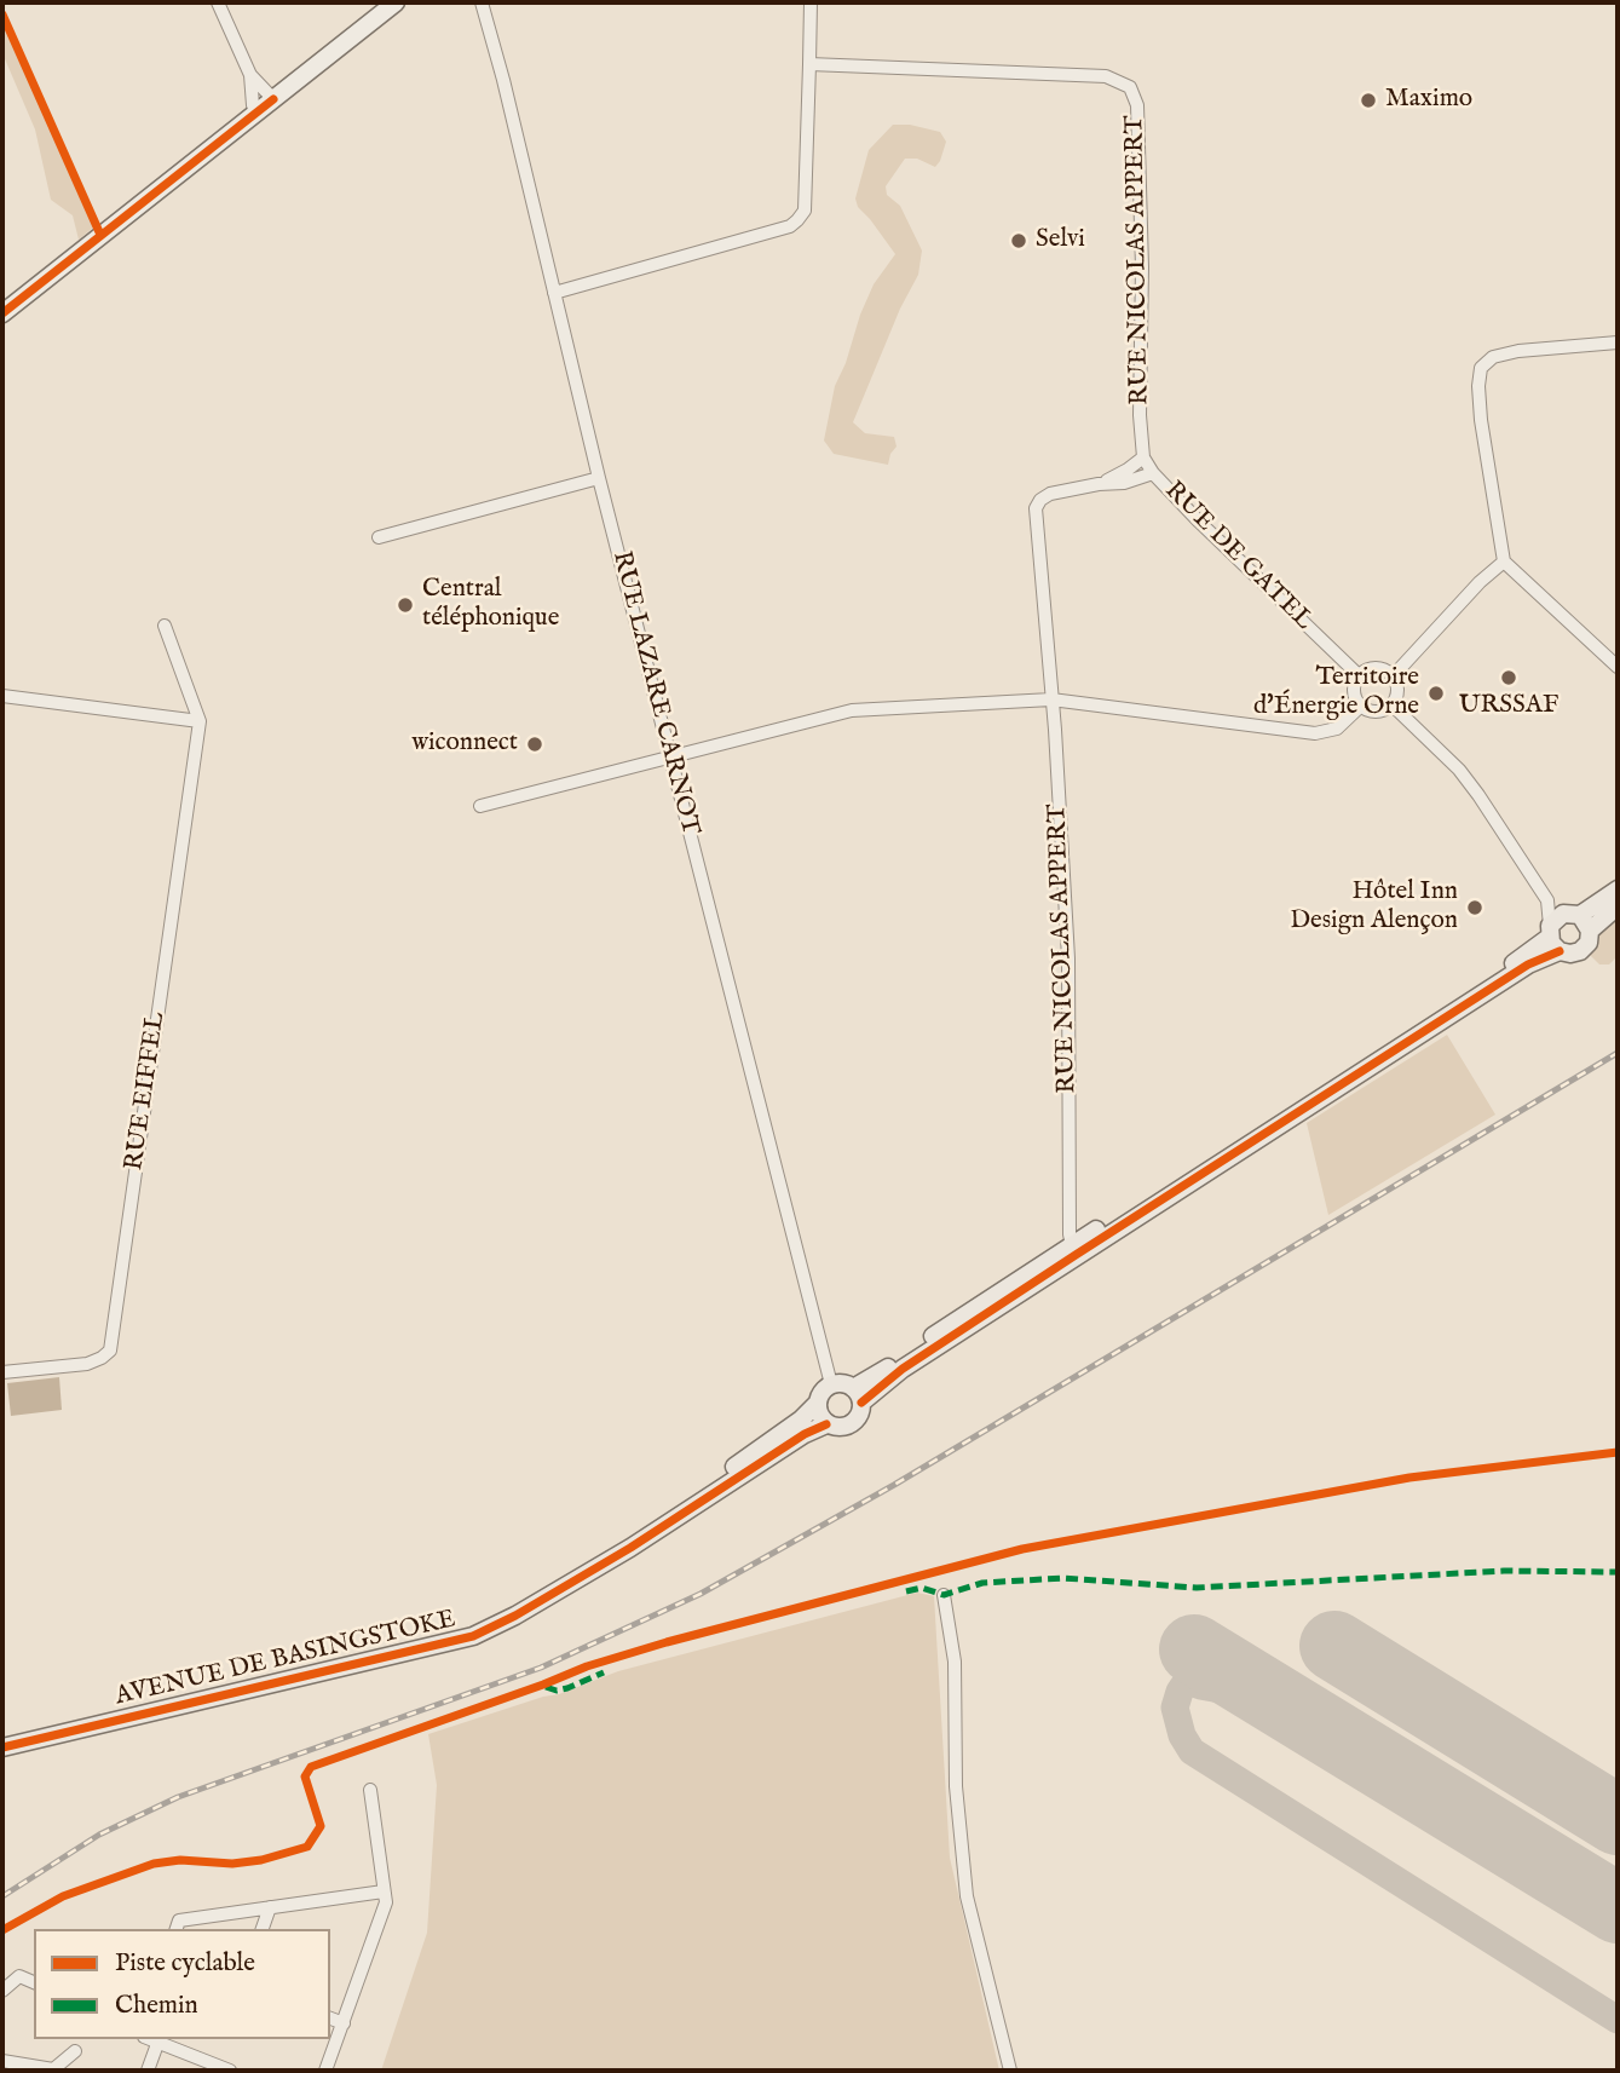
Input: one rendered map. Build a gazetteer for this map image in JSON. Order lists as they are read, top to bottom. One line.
{"streets":{"main road":["AVENUE DE BASINGSTOKE"],"street":["RUE NICOLAS APPERT","RUE DE GATEL","RUE LAZARE CARNOT","RUE EIFFEL"]},"crossings":[["RUE NICOLAS APPERT","RUE DE GATEL"],["RUE LAZARE CARNOT","AVENUE DE BASINGSTOKE"]],"places":["Maximo","Selvi","Central téléphonique","URSSAF","Territoire d'Énergie Orne","wiconnect","Hôtel Inn Design Alençon"],"legend":["Piste cyclable","Chemin"]}
